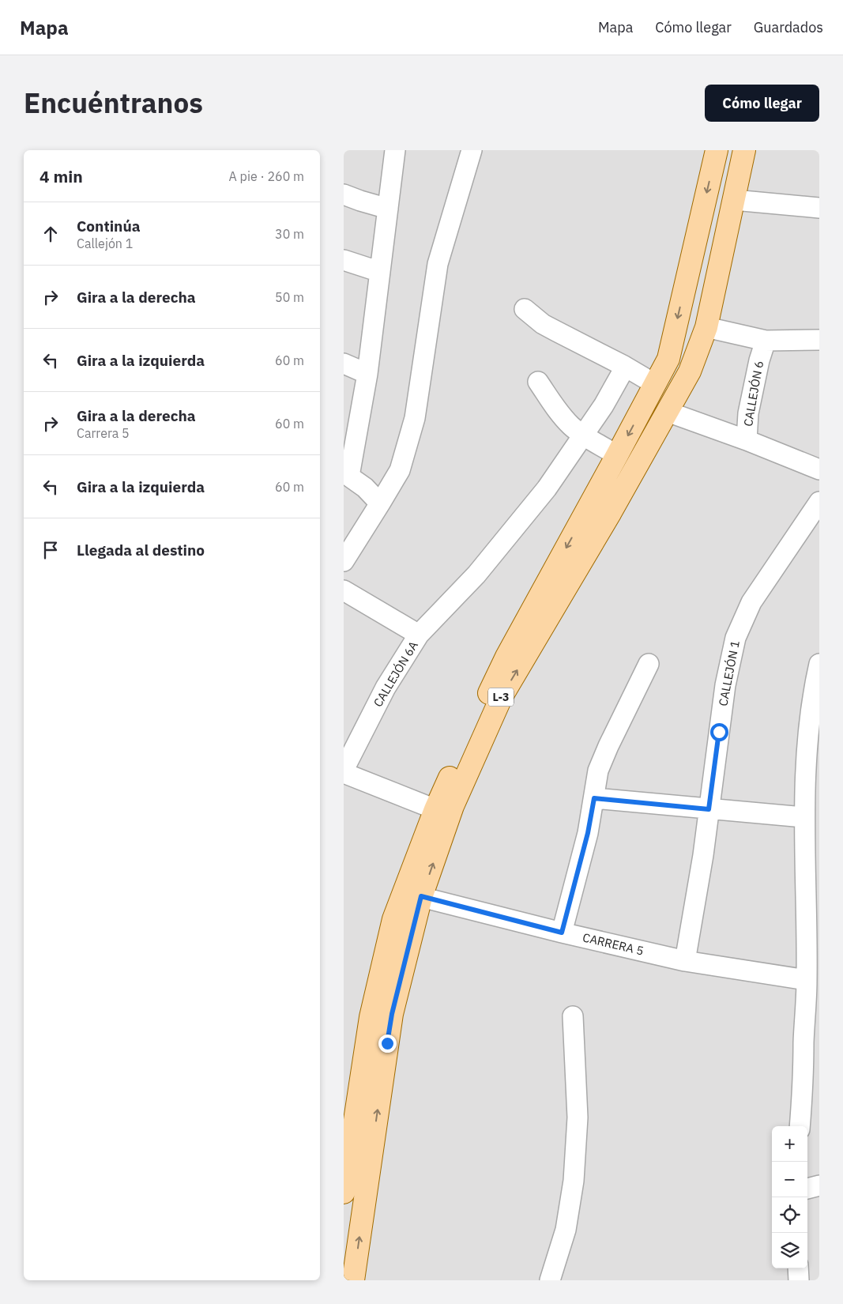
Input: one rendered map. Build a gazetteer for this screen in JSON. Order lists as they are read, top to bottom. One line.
{"streets":{"main road":["L-3"],"street":["CALLEJÓN 6","CALLEJÓN 1","CALLEJÓN 6A","CARRERA 5"]},"crossings":[["CALLEJÓN 1","CARRERA 5"],["L-3","CARRERA 5"]],"page":{"header":"Mapa","nav":["Mapa","Cómo llegar","Guardados"],"title":"Encuéntranos","buttons":"Cómo llegar","heading":["4 min","A pie · 260 m"],"list":[["Continúa","Callejón 1","30 m"],["Gira a la derecha","50 m"],["Gira a la izquierda","60 m"],["Gira a la derecha","Carrera 5","60 m"],["Gira a la izquierda","60 m"],"Llegada al destino"],"map_buttons":["+","−"]}}
